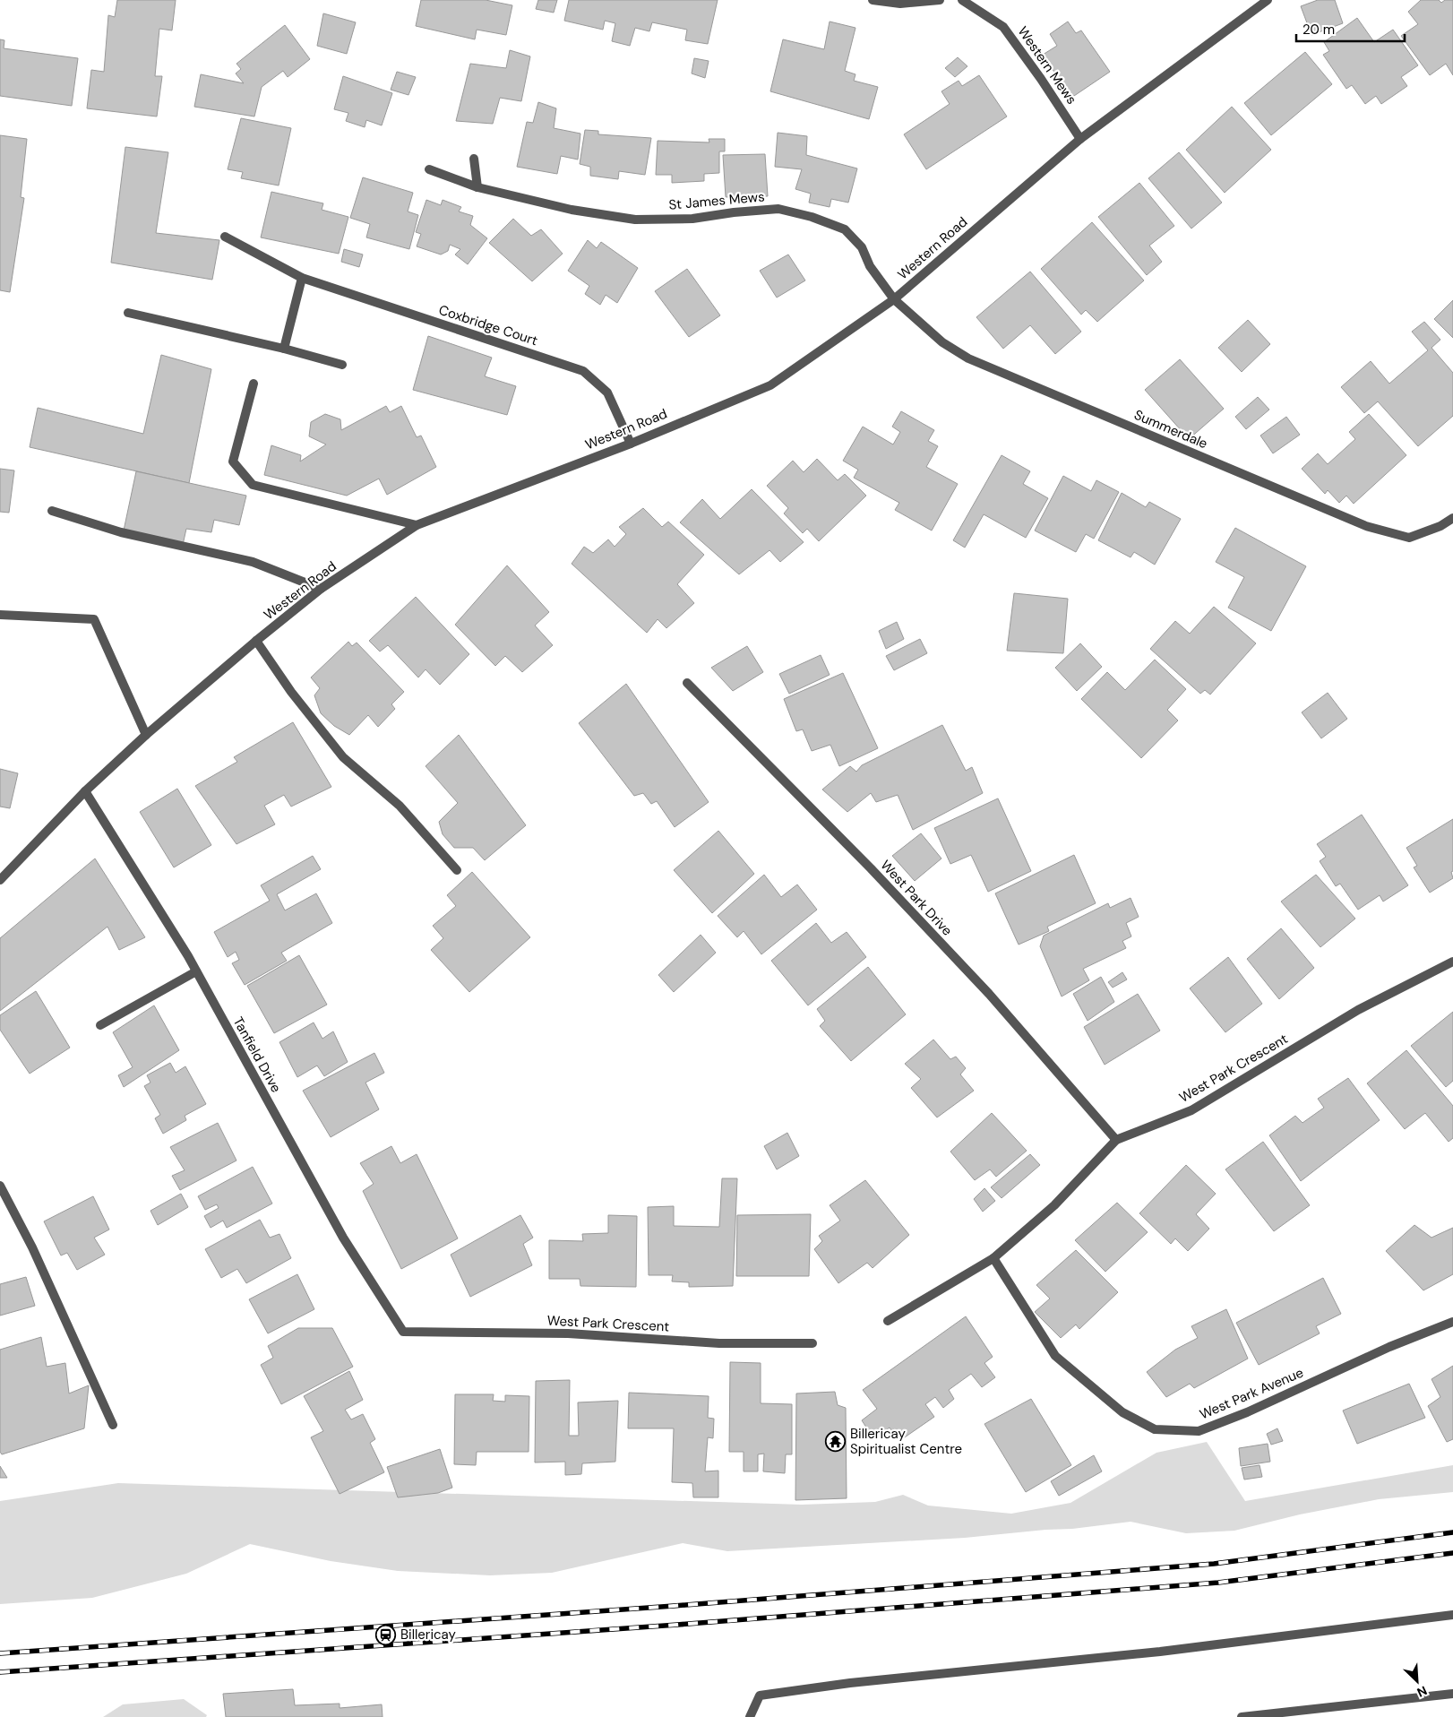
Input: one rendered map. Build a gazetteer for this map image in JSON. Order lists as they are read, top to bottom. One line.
{"streets":{"street":["Western Mews","St James Mews","Western Road","Coxbridge Court","Summerdale","West Park Drive","Tanfield Drive","West Park Crescent","West Park Avenue"]},"crossings":[["Western Mews","Western Road"],["St James Mews","Western Road"],["St James Mews","Summerdale"],["Western Road","Coxbridge Court"],["Western Road","Summerdale"],["Western Road","Tanfield Drive"],["West Park Drive","West Park Crescent"],["Tanfield Drive","West Park Crescent"],["West Park Crescent","West Park Avenue"]],"places":{"temple":["Billericay Spiritualist Centre"],"station":["Billericay"]},"scale_bar":"20 m","north":"bottom right"}
